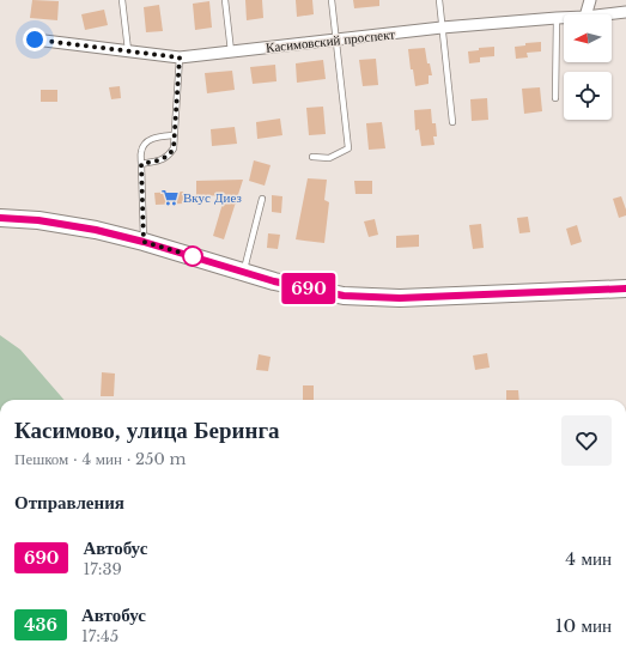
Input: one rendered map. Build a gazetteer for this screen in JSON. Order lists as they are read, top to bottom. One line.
{"streets":{"street":["Касимовский проспект"]},"places":{"supermarket":["Вкус Диез"]},"lines":["bus line 690"],"north":"left","page":{"on_map":"690","heading":[["Касимово, улица Беринга","Пешком · 4 мин · 250 m"],"Отправления"],"list":[{"mark":"690","name":"Автобус","note":"17:39","value":"4 мин"},{"mark":"436","name":"Автобус","note":"17:45","value":"10 мин"}]}}
